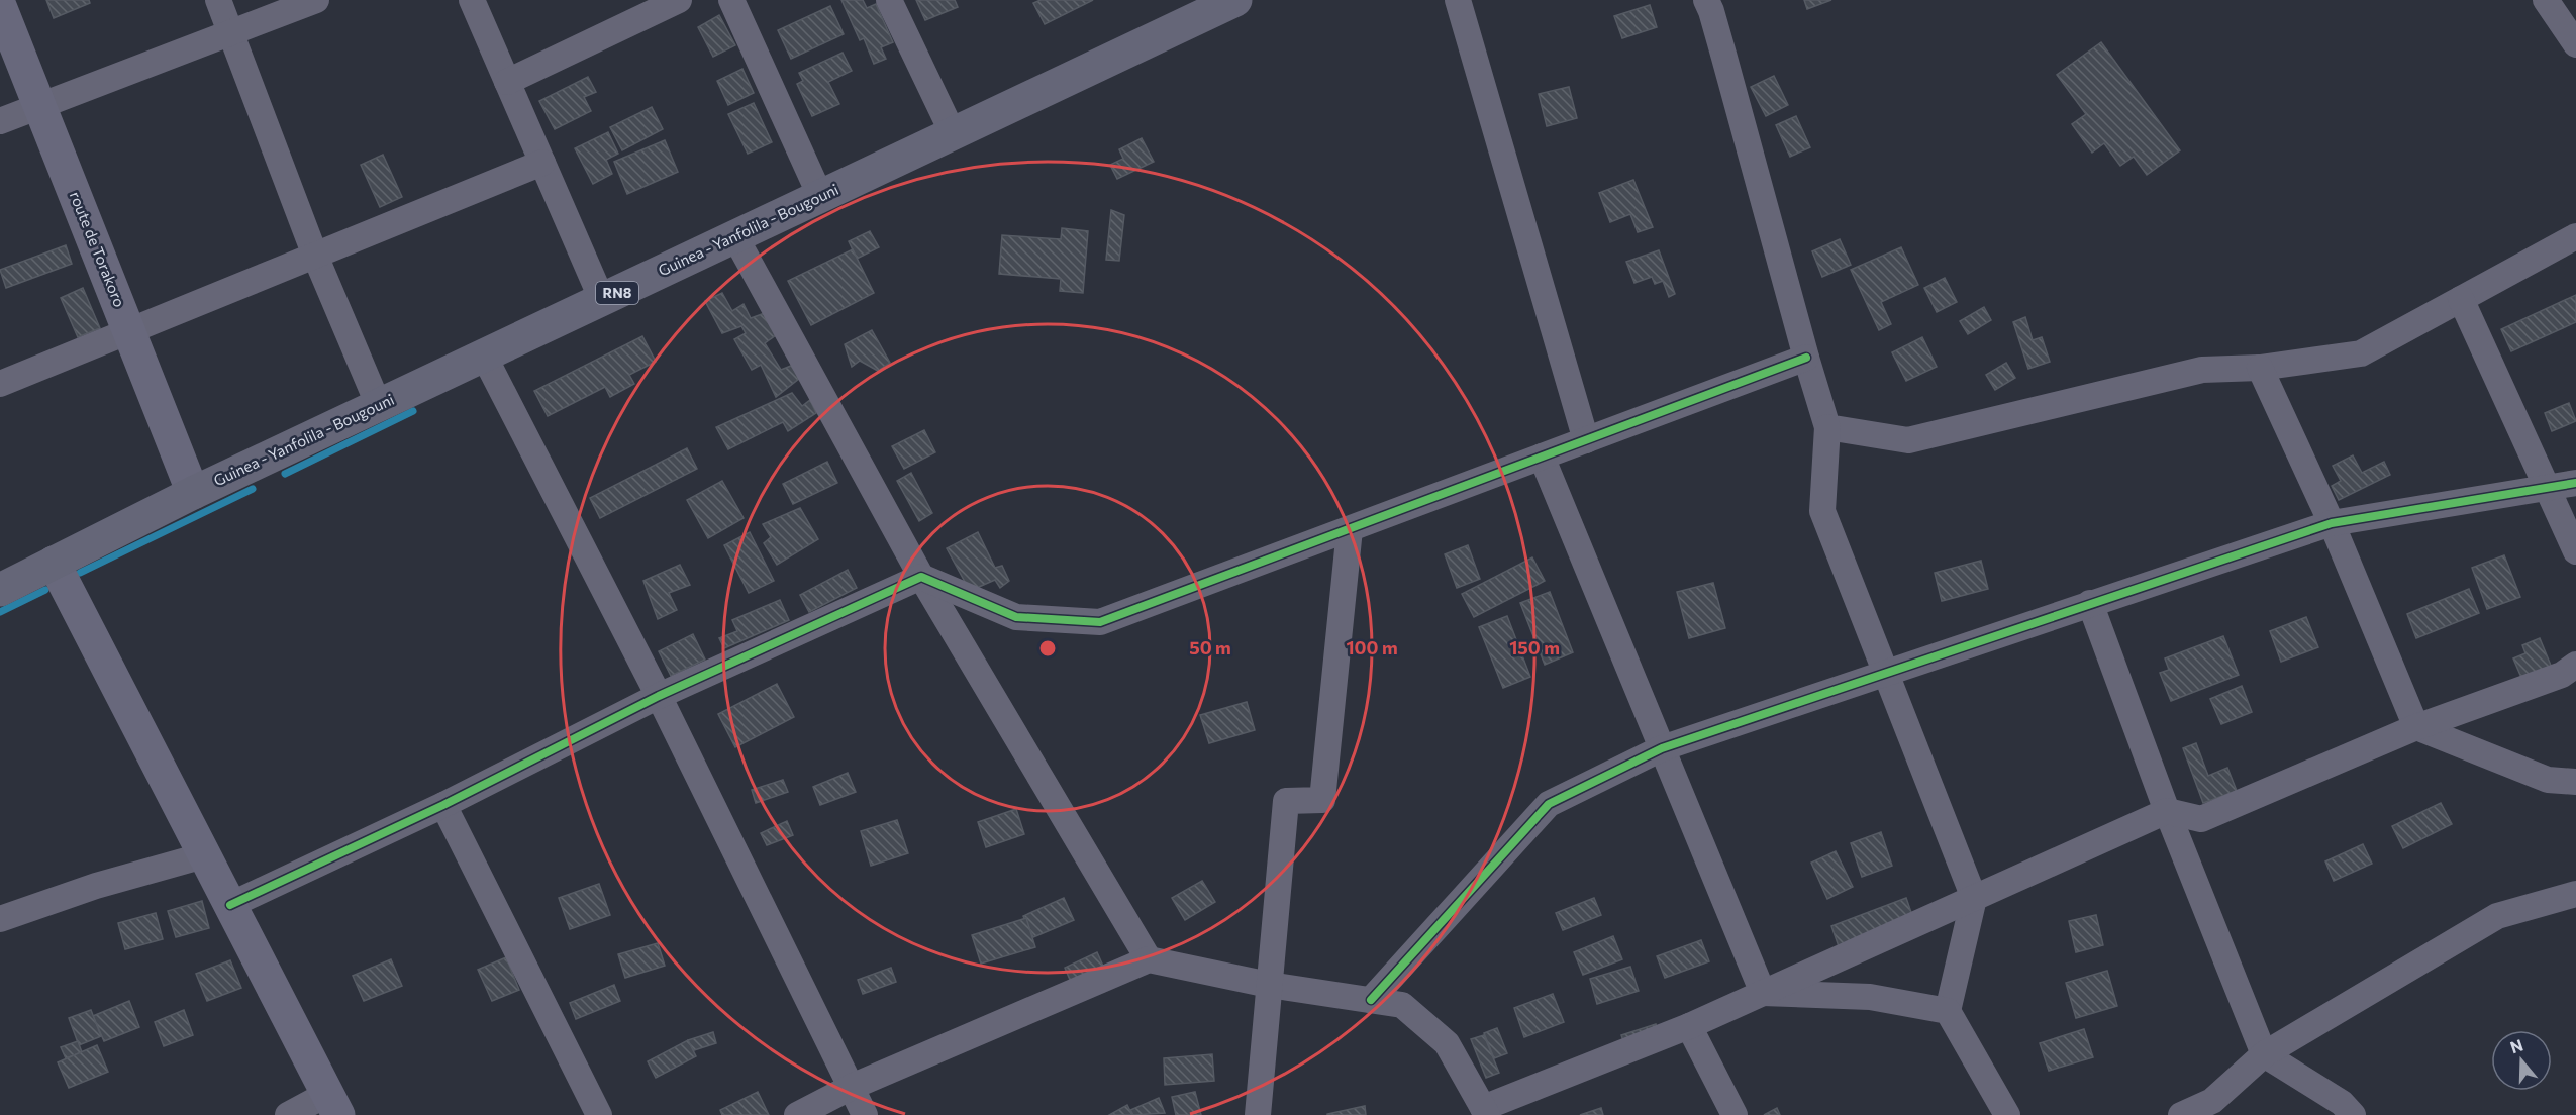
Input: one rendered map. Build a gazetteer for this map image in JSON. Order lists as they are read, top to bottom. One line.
{"streets":{"main road":["Guinea - Yanfolila - Bougouni","RN8"],"street":["route de Torakoro"]},"crossings":[["Guinea - Yanfolila - Bougouni","route de Torakoro"]],"north":"top","rings":["50 m","100 m","150 m"]}
